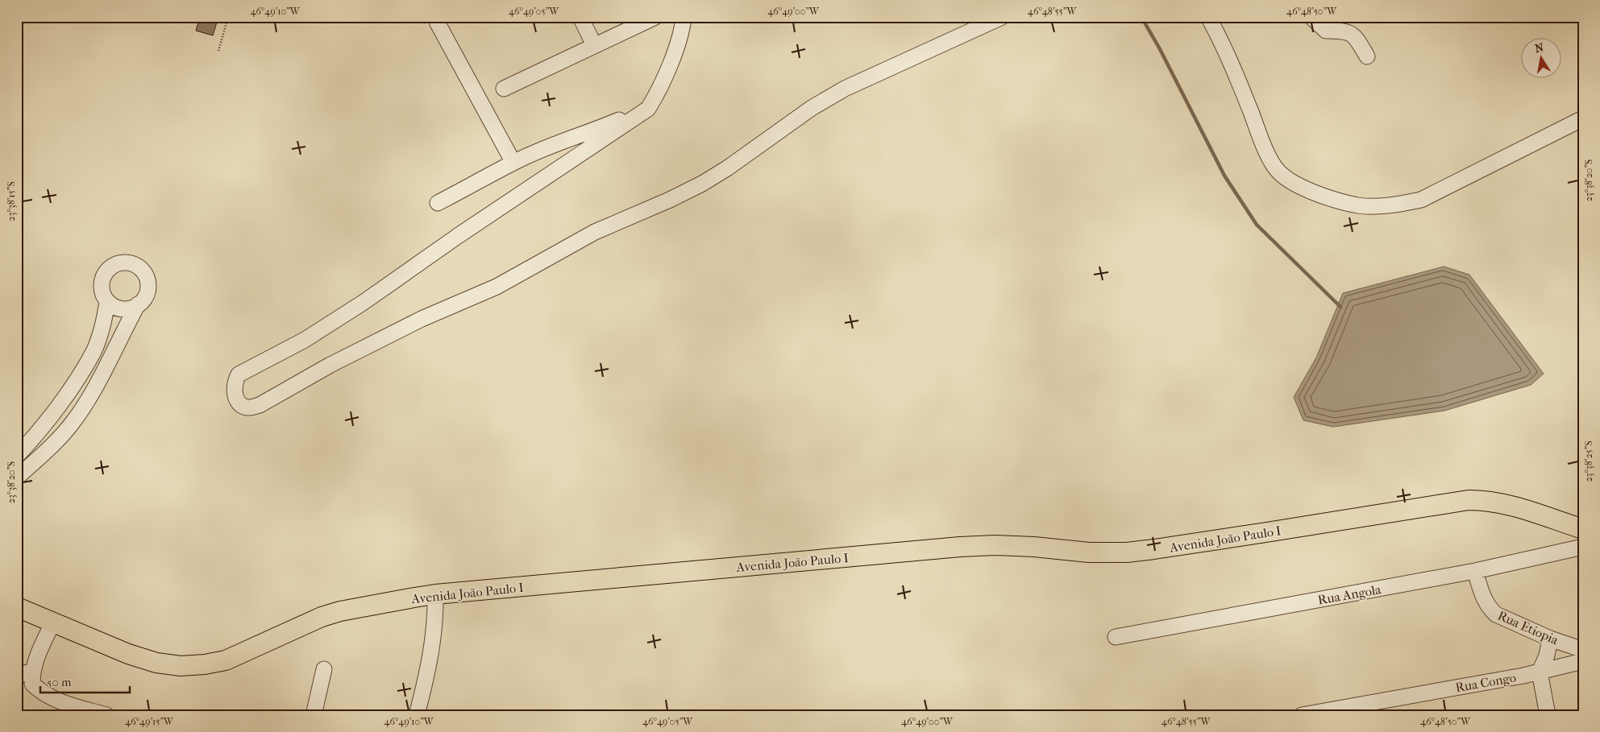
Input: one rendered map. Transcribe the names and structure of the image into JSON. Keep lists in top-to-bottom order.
{
  "streets": {
    "main road": ["Avenida João Paulo I"],
    "street": ["Rua Angola", "Rua Etiopia", "Rua Congo"]
  },
  "crossings": [
    ["Rua Angola", "Rua Etiopia"]
  ],
  "scale_bar": "50 m",
  "north": "top",
  "coordinates": [
    "46°49'10\"W",
    "46°49'05\"W",
    "46°49'00\"W",
    "46°48'55\"W",
    "46°48'50\"W",
    "23°38'20\"S",
    "23°38'15\"S",
    "23°38'25\"S",
    "46°49'15\"W"
  ]
}
